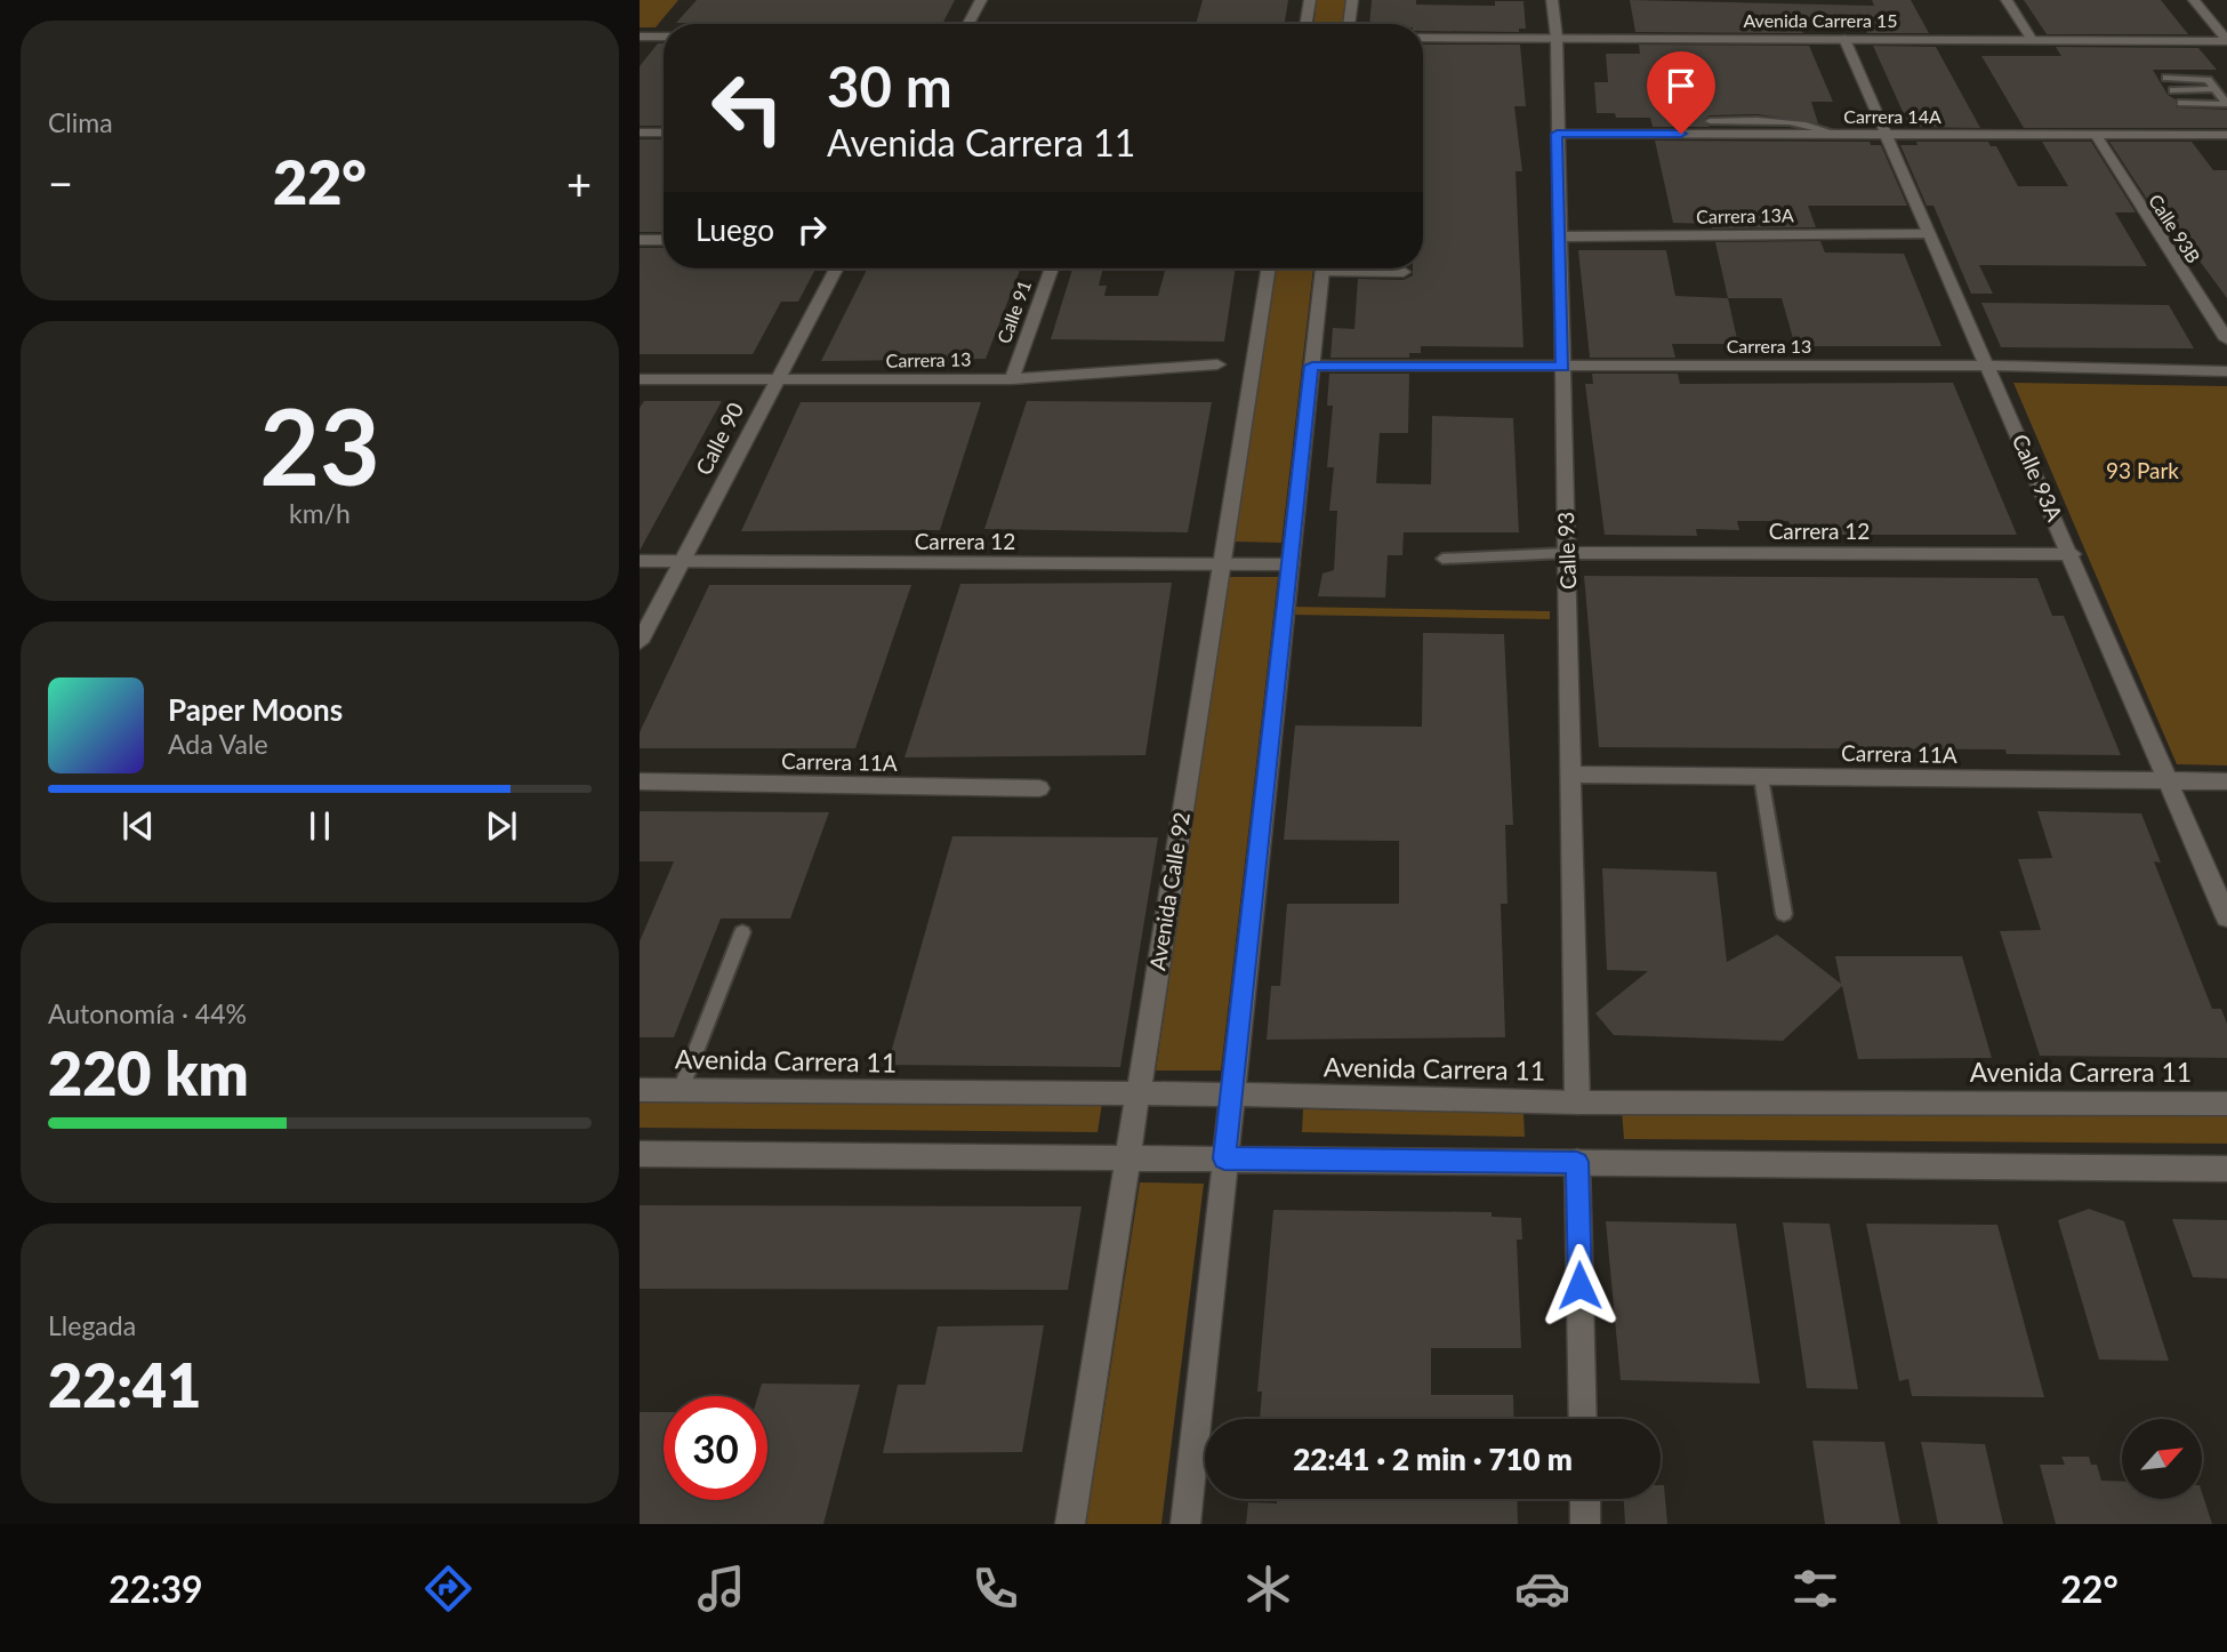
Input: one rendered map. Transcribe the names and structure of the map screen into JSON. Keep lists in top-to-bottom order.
{
  "streets": {
    "street": [
      "Avenida Carrera 15",
      "Carrera 14A",
      "Carrera 13A",
      "Calle 93B",
      "Calle 91",
      "Carrera 13",
      "Calle 90",
      "Calle 93A",
      "Carrera 12",
      "Calle 93",
      "Carrera 11A",
      "Avenida Calle 92",
      "Avenida Carrera 11"
    ]
  },
  "crossings": [
    ["Avenida Carrera 15", "Calle 93A"],
    ["Avenida Carrera 15", "Calle 93"],
    ["Carrera 14A", "Calle 93B"],
    ["Carrera 14A", "Calle 93A"],
    ["Carrera 14A", "Calle 93"],
    ["Carrera 13A", "Calle 93A"],
    ["Carrera 13A", "Calle 93"],
    ["Calle 91", "Carrera 13"],
    ["Carrera 13", "Calle 90"],
    ["Carrera 13", "Calle 93A"],
    ["Carrera 13", "Calle 93"],
    ["Calle 90", "Carrera 12"],
    ["Calle 93A", "Carrera 12"],
    ["Calle 93A", "Carrera 11A"],
    ["Carrera 12", "Calle 93"],
    ["Carrera 12", "Avenida Calle 92"],
    ["Calle 93", "Carrera 11A"],
    ["Calle 93", "Avenida Carrera 11"],
    ["Avenida Calle 92", "Avenida Carrera 11"]
  ],
  "parks": ["93 Park"],
  "north": "top right",
  "page": {
    "tile": [
      "Clima",
      ["23", "km/h"],
      ["Autonomía · 44%", "220 km"],
      ["Llegada", "22:41"]
    ],
    "turn": ["30 m", "Avenida Carrera 11"],
    "heat": ["−", "22°", "+"],
    "then": "Luego",
    "song": ["Paper Moons", "Ada Vale"],
    "limit": "30",
    "trip": "22:41 · 2 min · 710 m",
    "tabs": ["22:39", "22°"]
  }
}
